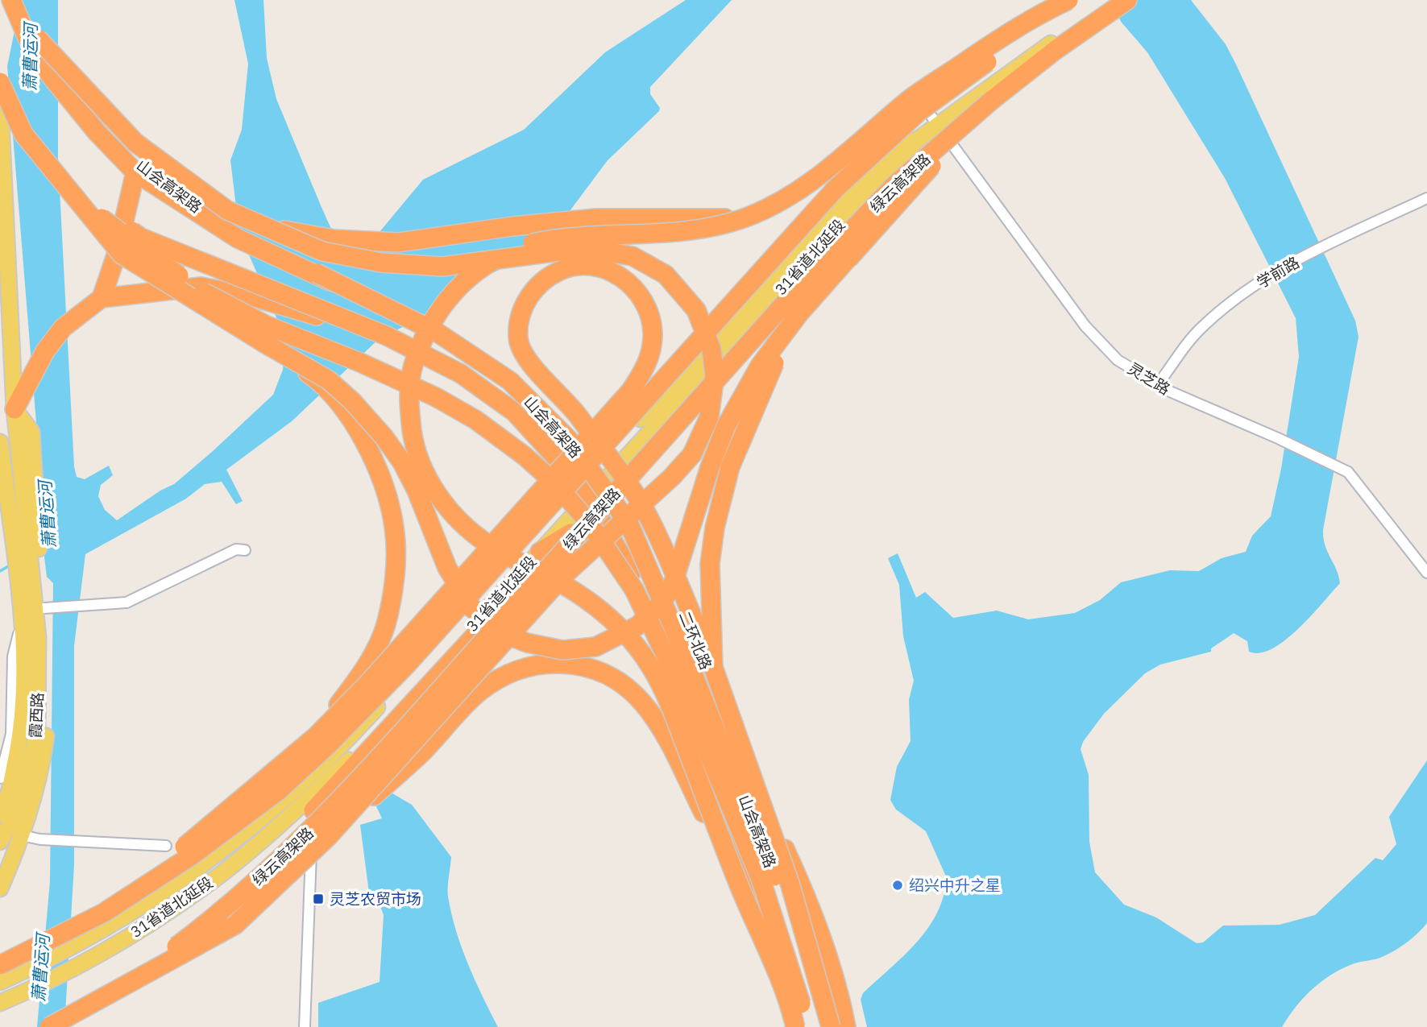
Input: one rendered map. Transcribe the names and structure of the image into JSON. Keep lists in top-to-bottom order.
{
  "streets": {
    "highway": ["绿云高架路", "山会高架路", "二环北路"],
    "main road": ["31省道北延段", "霞西路"],
    "street": ["学前路", "灵芝路"]
  },
  "crossings": [
    ["山会高架路", "二环北路"],
    ["31省道北延段", "灵芝路"],
    ["31省道北延段", "二环北路"],
    ["学前路", "灵芝路"]
  ],
  "water": ["萧曹运河"],
  "places": {
    "other": ["绍兴中升之星"],
    "transit": ["灵芝农贸市场"]
  }
}
